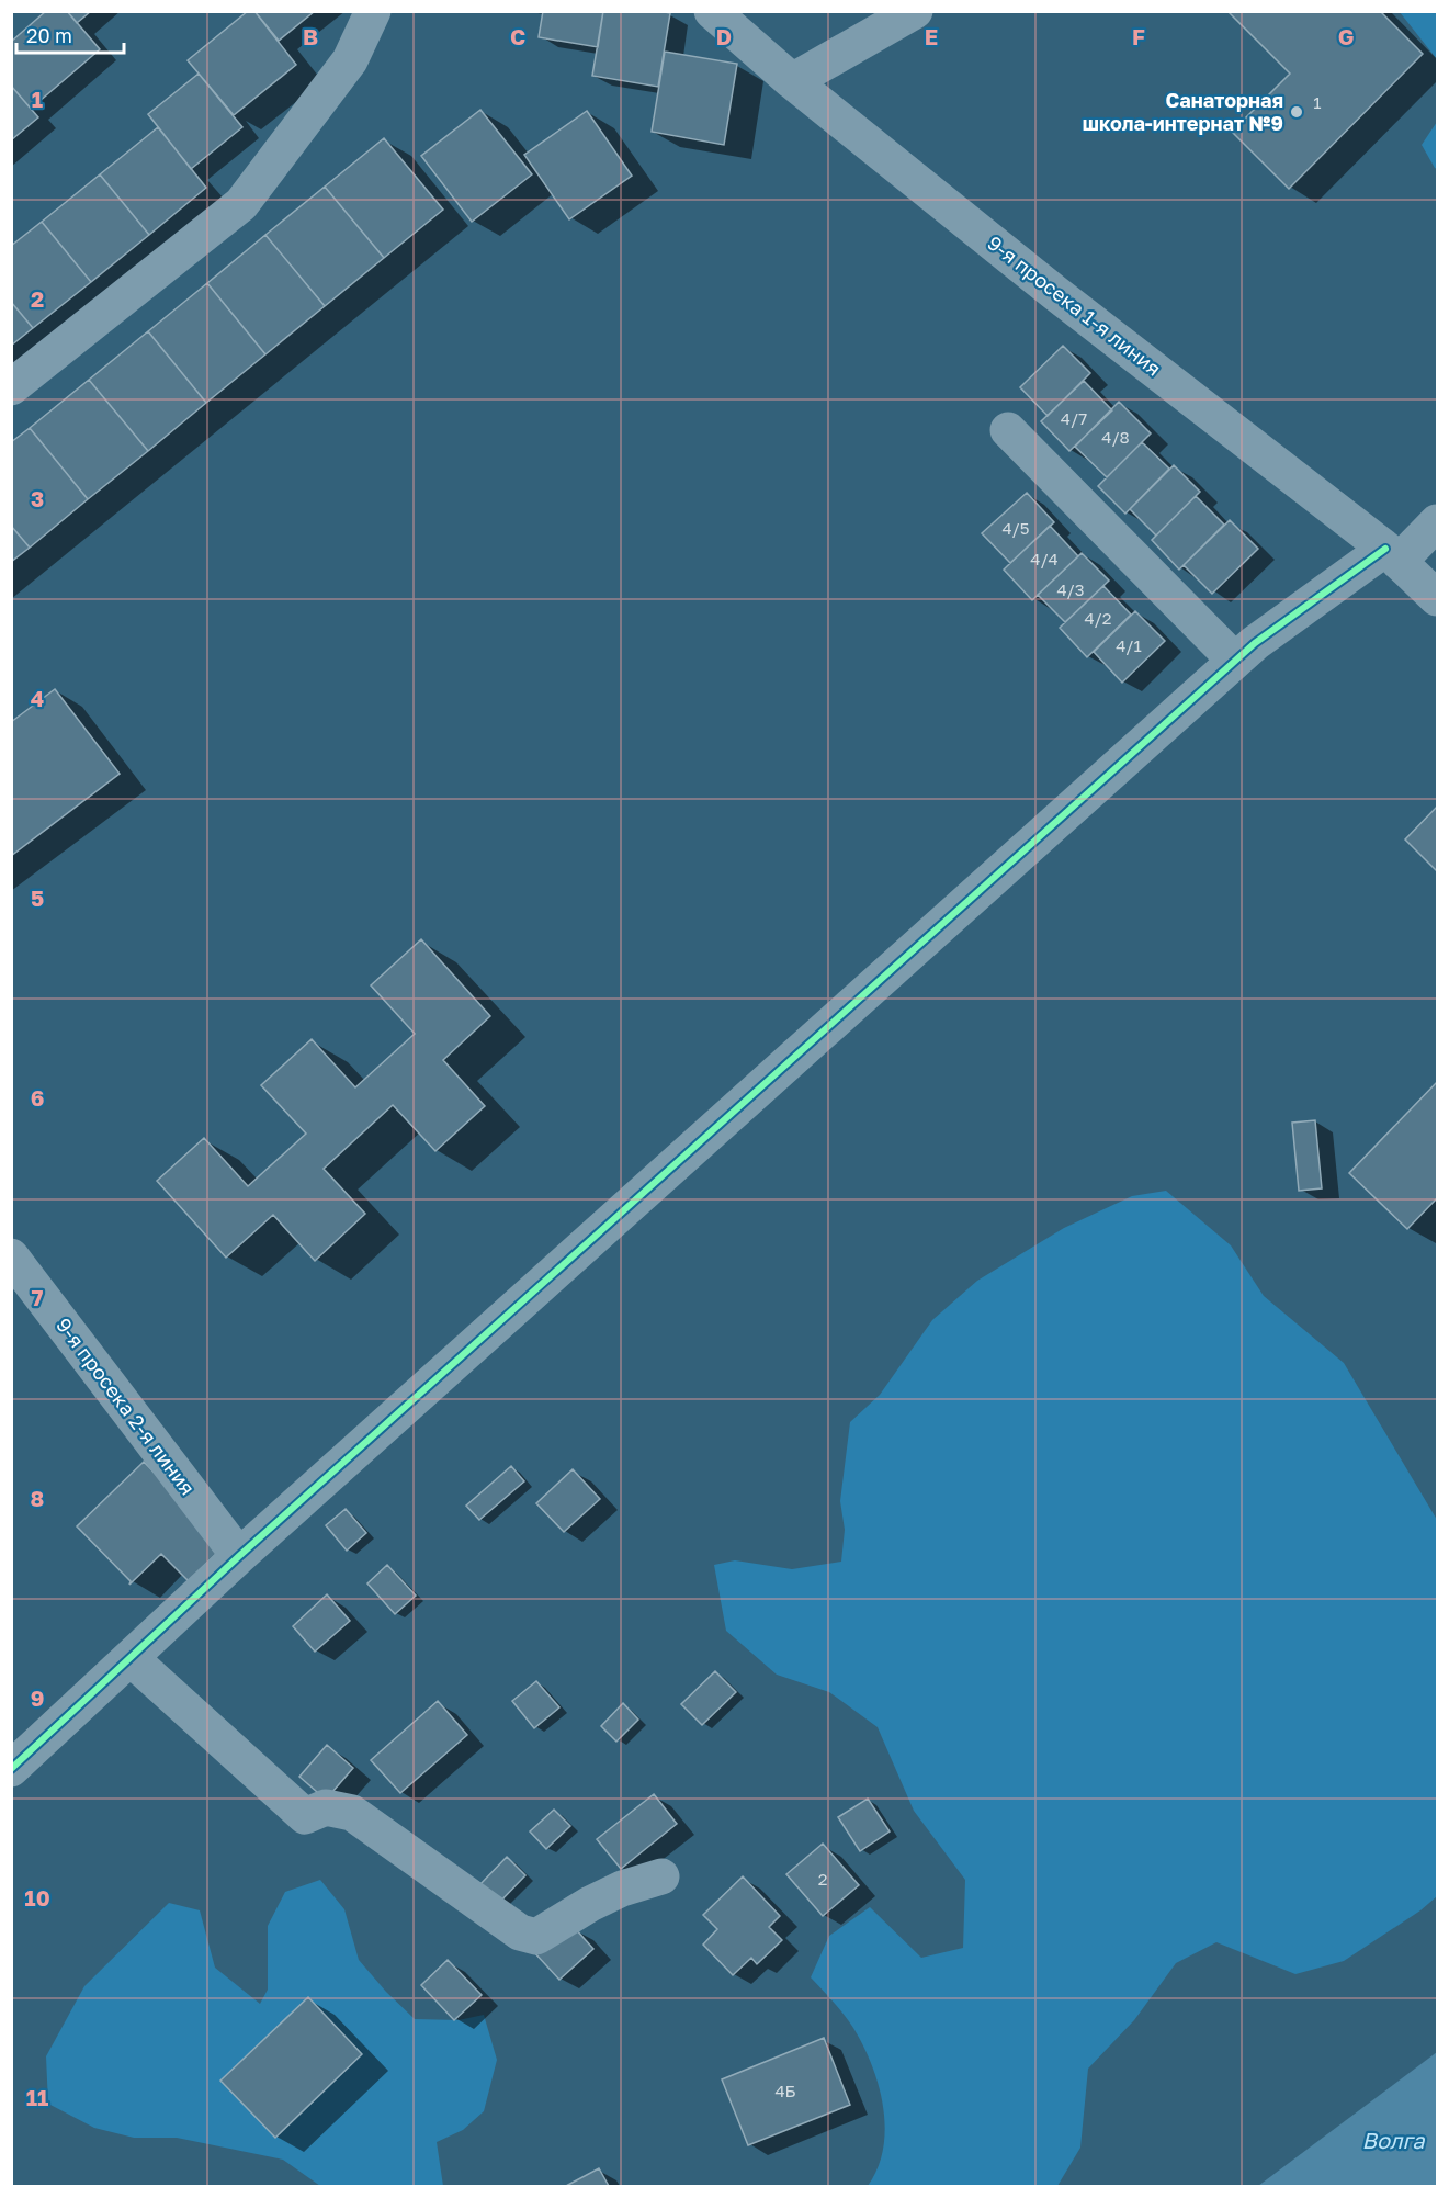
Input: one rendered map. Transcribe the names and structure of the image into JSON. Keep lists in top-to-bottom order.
{
  "streets": {
    "street": ["9-я просека 1-я линия", "9-я просека 2-я линия"]
  },
  "water": ["Волга"],
  "places": ["Санаторная школа-интернат №9"],
  "house_numbers": [
    "1",
    "4/7",
    "4/8",
    "4/5",
    "4/4",
    "4/3",
    "4/2",
    "4/1",
    "2",
    "4Б"
  ],
  "scale_bar": "20 m",
  "grid": {
    "columns": [
      "B",
      "C",
      "D",
      "E",
      "F",
      "G"
    ],
    "rows": [
      "1",
      "2",
      "3",
      "4",
      "5",
      "6",
      "7",
      "8",
      "9",
      "10",
      "11"
    ]
  }
}
